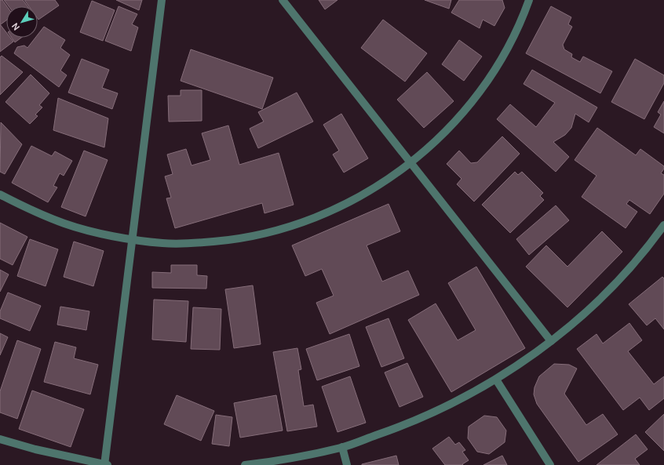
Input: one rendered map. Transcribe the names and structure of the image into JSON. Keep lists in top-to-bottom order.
{
  "north": "bottom left"
}
